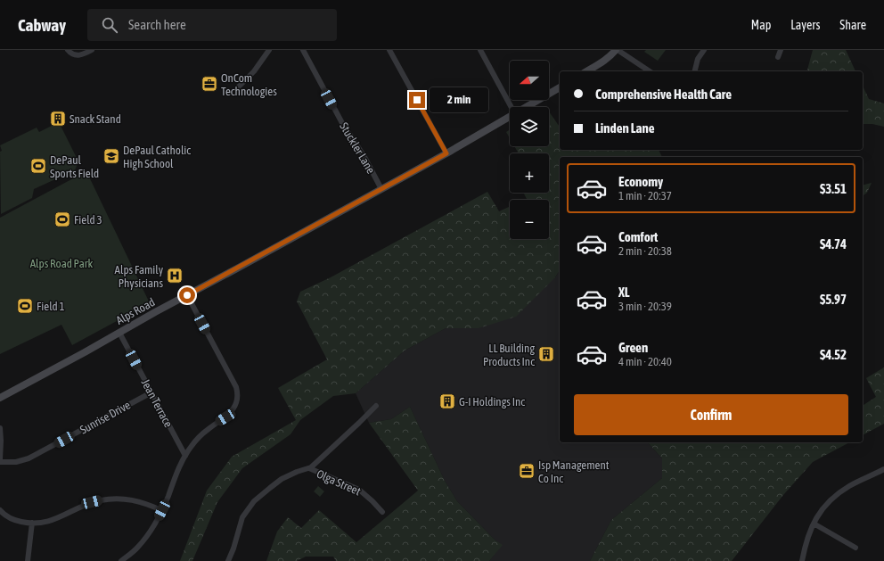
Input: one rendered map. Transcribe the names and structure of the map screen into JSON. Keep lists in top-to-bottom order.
{
  "streets": {
    "main road": ["Alps Road"],
    "street": [
      "Stuckler Lane",
      "Jean Terrace",
      "Sunrise Drive",
      "Olga Street"
    ]
  },
  "crossings": [
    ["Stuckler Lane", "Alps Road"],
    ["Alps Road", "Jean Terrace"],
    ["Jean Terrace", "Sunrise Drive"]
  ],
  "parks": ["Alps Road Park"],
  "places": {
    "office": ["OnCom Technologies", "Isp Management Co Inc"],
    "building": ["Snack Stand", "LL Building Products Inc", "G-I Holdings Inc"],
    "school or university": ["DePaul Catholic High School"],
    "sports": ["DePaul Sports Field", "Field 3", "Field 1"],
    "hospital": ["Alps Family Physicians"]
  },
  "north": "left",
  "page": {
    "header": "Cabway",
    "search": "Search here",
    "nav": ["Map", "Layers", "Share"],
    "map_buttons": ["+", "−"],
    "banner": ["Comprehensive Health Care", "Linden Lane"],
    "bubble": "2 min",
    "list": [
      {
        "name": "Economy",
        "note": "1 min · 20:37",
        "value": "$3.51"
      },
      {
        "name": "Comfort",
        "note": "2 min · 20:38",
        "value": "$4.74"
      },
      {
        "name": "XL",
        "note": "3 min · 20:39",
        "value": "$5.97"
      },
      {
        "name": "Green",
        "note": "4 min · 20:40",
        "value": "$4.52"
      }
    ],
    "buttons": "Confirm"
  }
}
